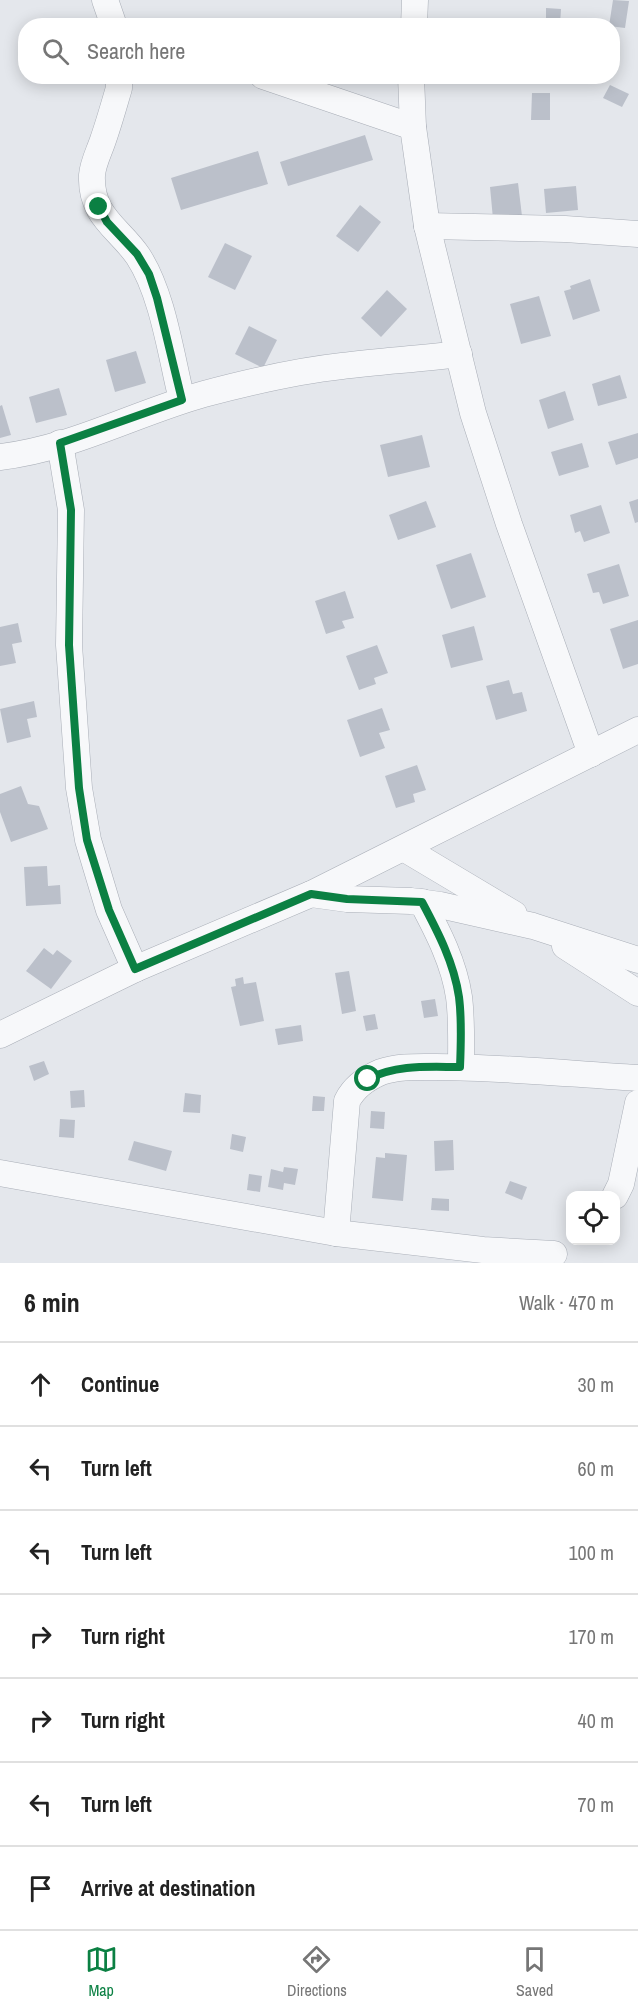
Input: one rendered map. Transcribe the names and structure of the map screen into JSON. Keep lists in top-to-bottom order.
{
  "page": {
    "search": "Search here",
    "heading": ["6 min", "Walk · 470 m"],
    "list": [
      ["Continue", "30 m"],
      ["Turn left", "60 m"],
      ["Turn left", "100 m"],
      ["Turn right", "170 m"],
      ["Turn right", "40 m"],
      ["Turn left", "70 m"],
      "Arrive at destination"
    ],
    "nav": ["Map", "Directions", "Saved"]
  }
}
